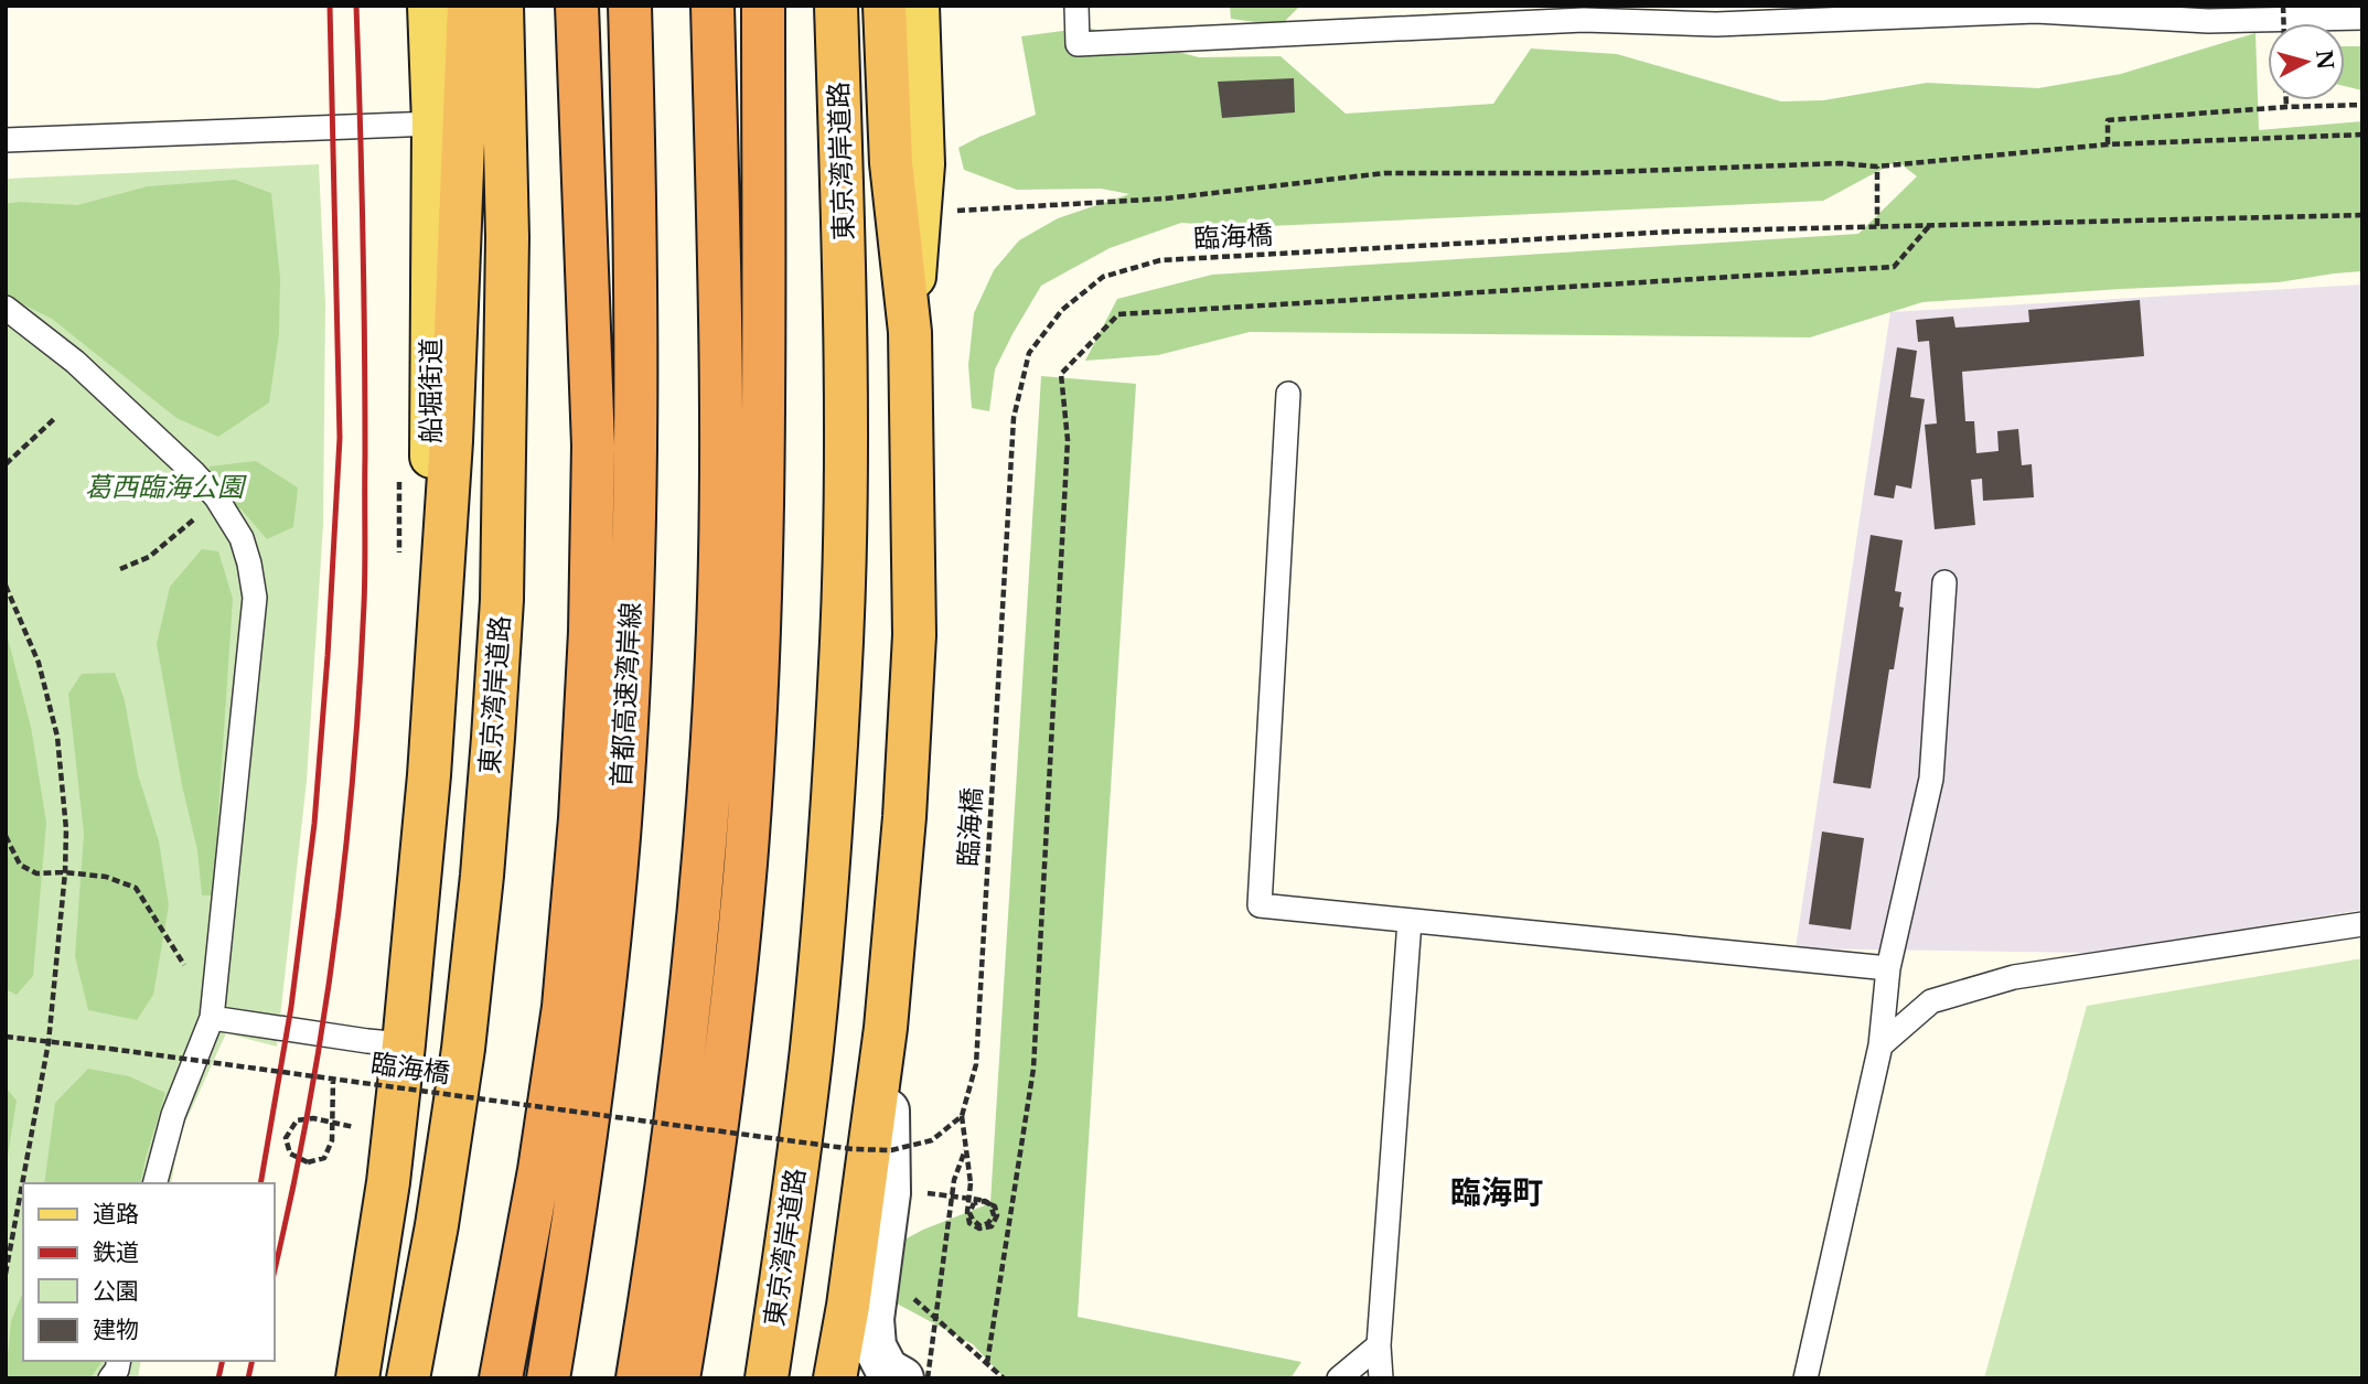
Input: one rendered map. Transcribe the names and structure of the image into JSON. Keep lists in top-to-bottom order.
{
  "streets": {
    "highway": ["東京湾岸道路", "首都高速湾岸線"],
    "main road": ["船堀街道"],
    "path": ["臨海橋"]
  },
  "districts": ["臨海町"],
  "parks": ["葛西臨海公園"],
  "legend": [
    "道路",
    "鉄道",
    "公園",
    "建物"
  ],
  "north": "right"
}
